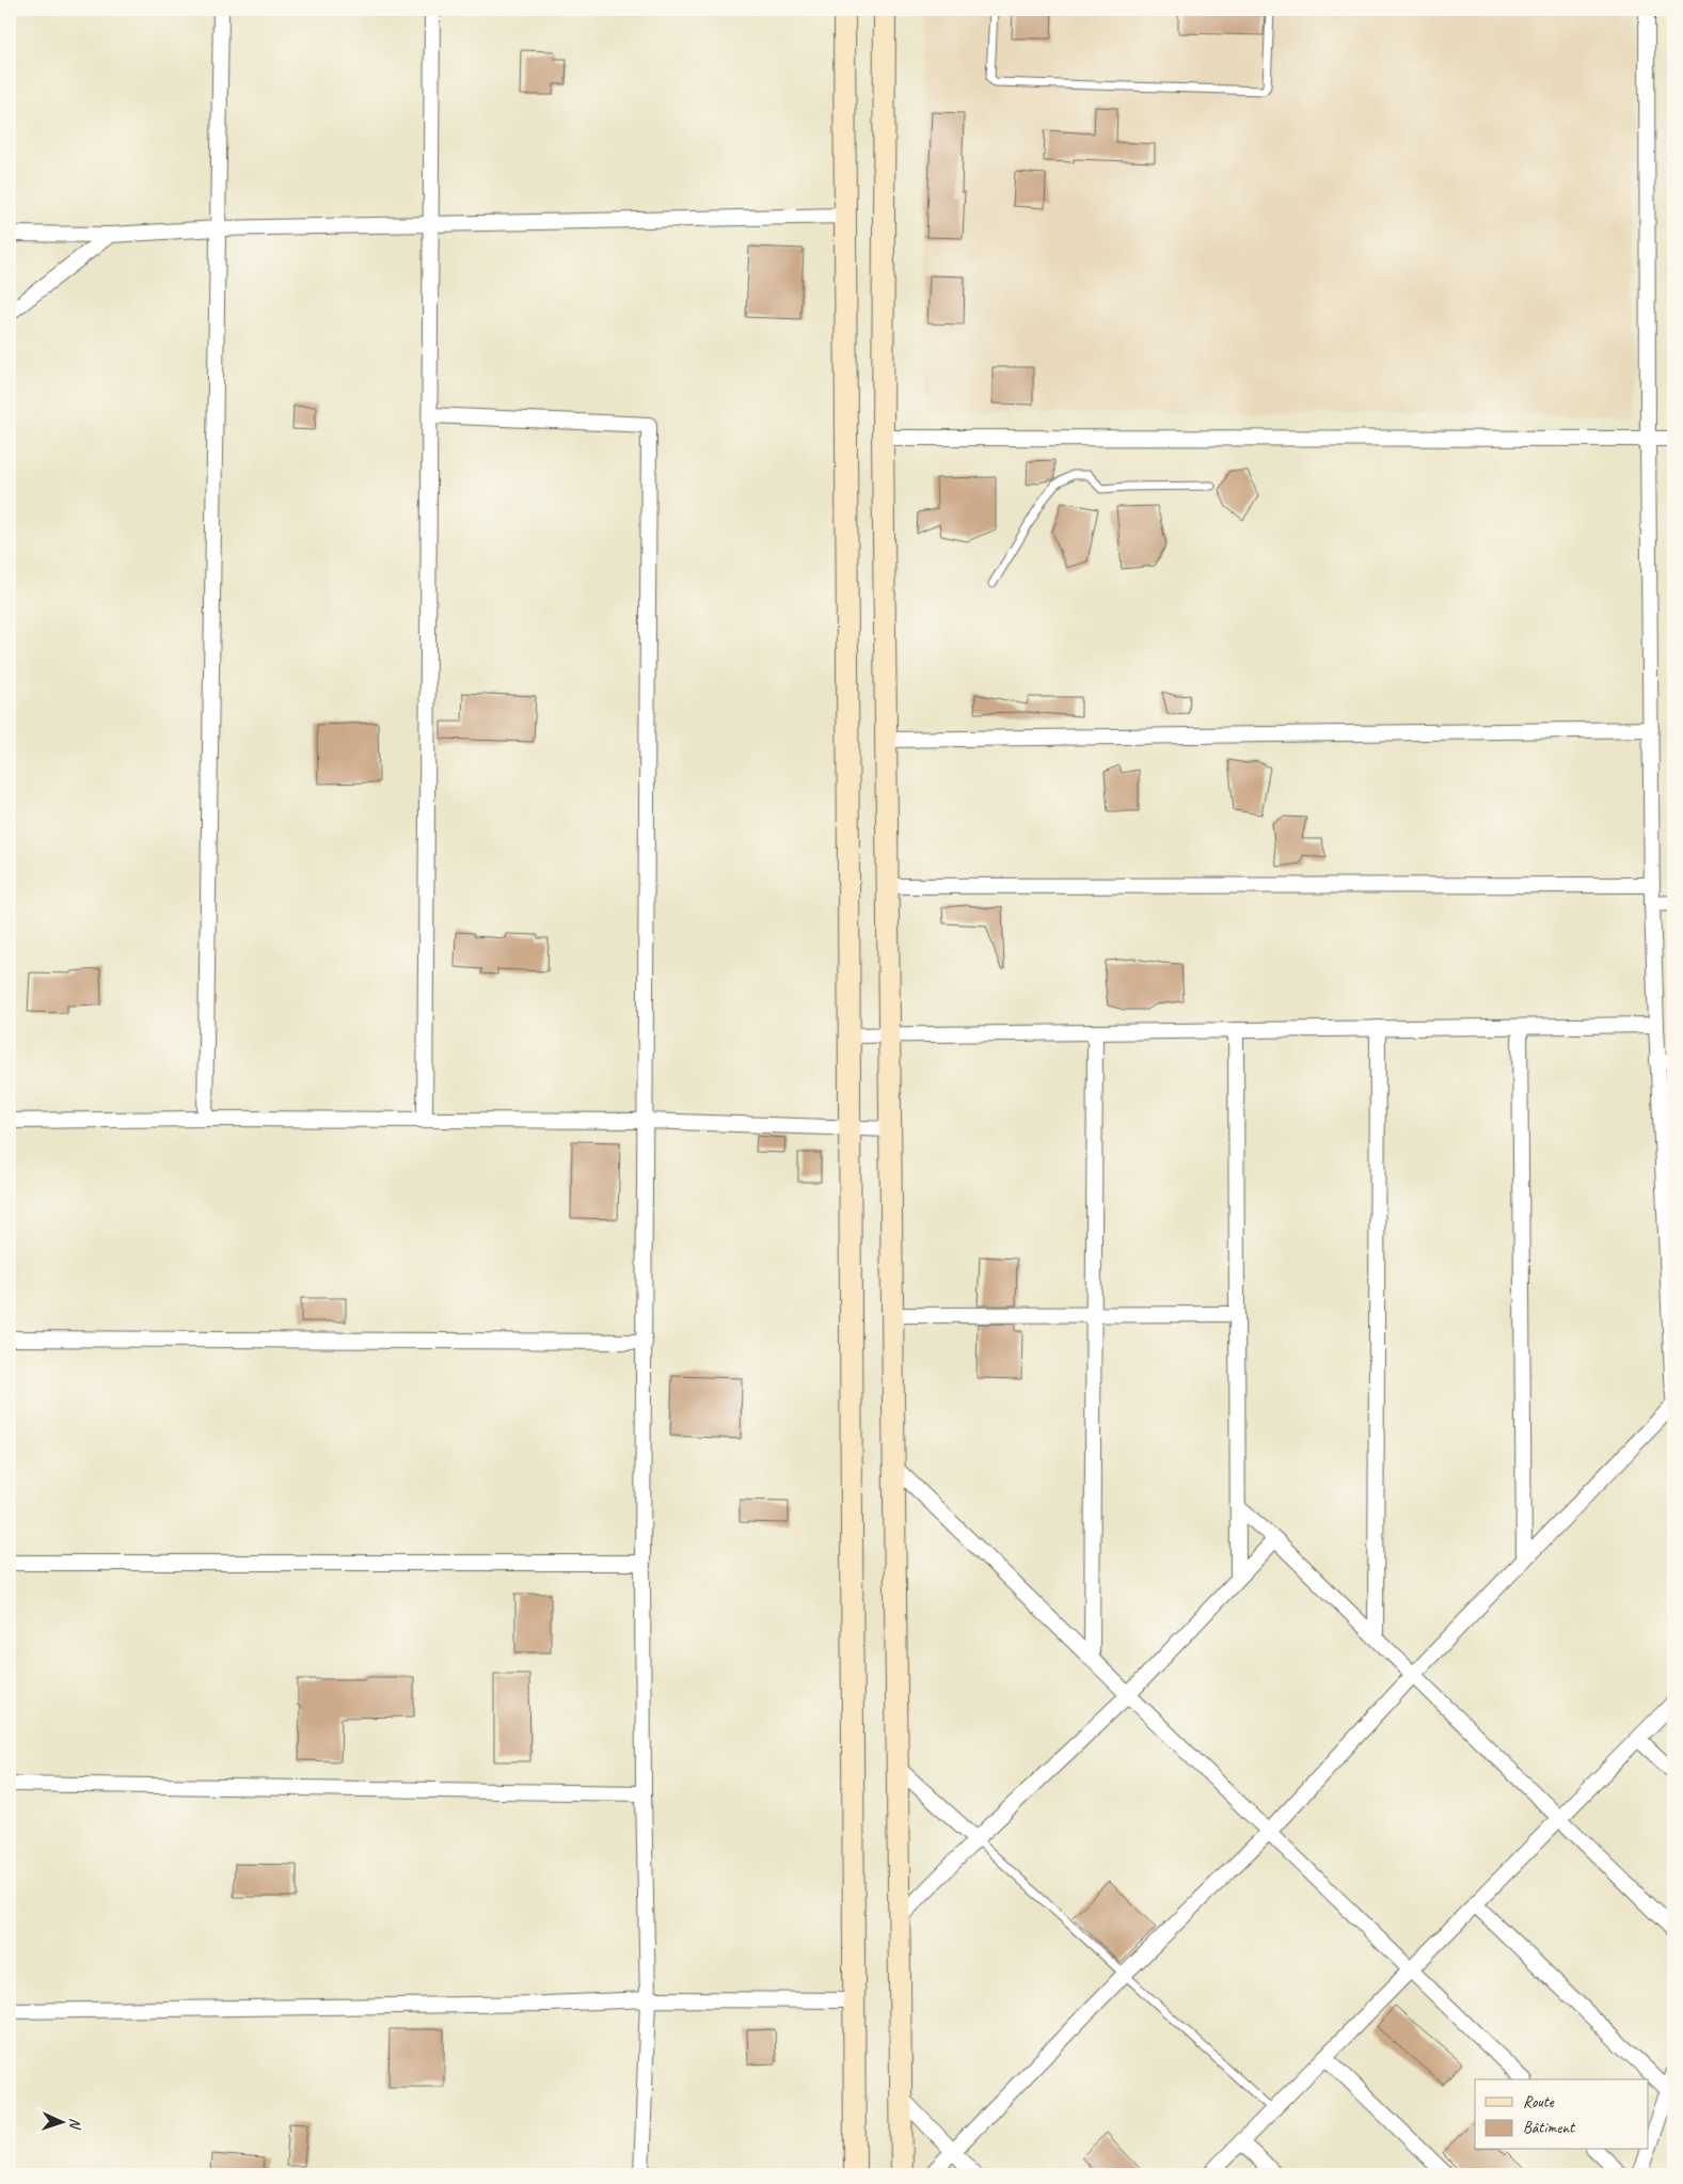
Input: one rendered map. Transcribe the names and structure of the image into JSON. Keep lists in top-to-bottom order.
{
  "legend": ["Route", "Bâtiment"],
  "north": "right"
}
